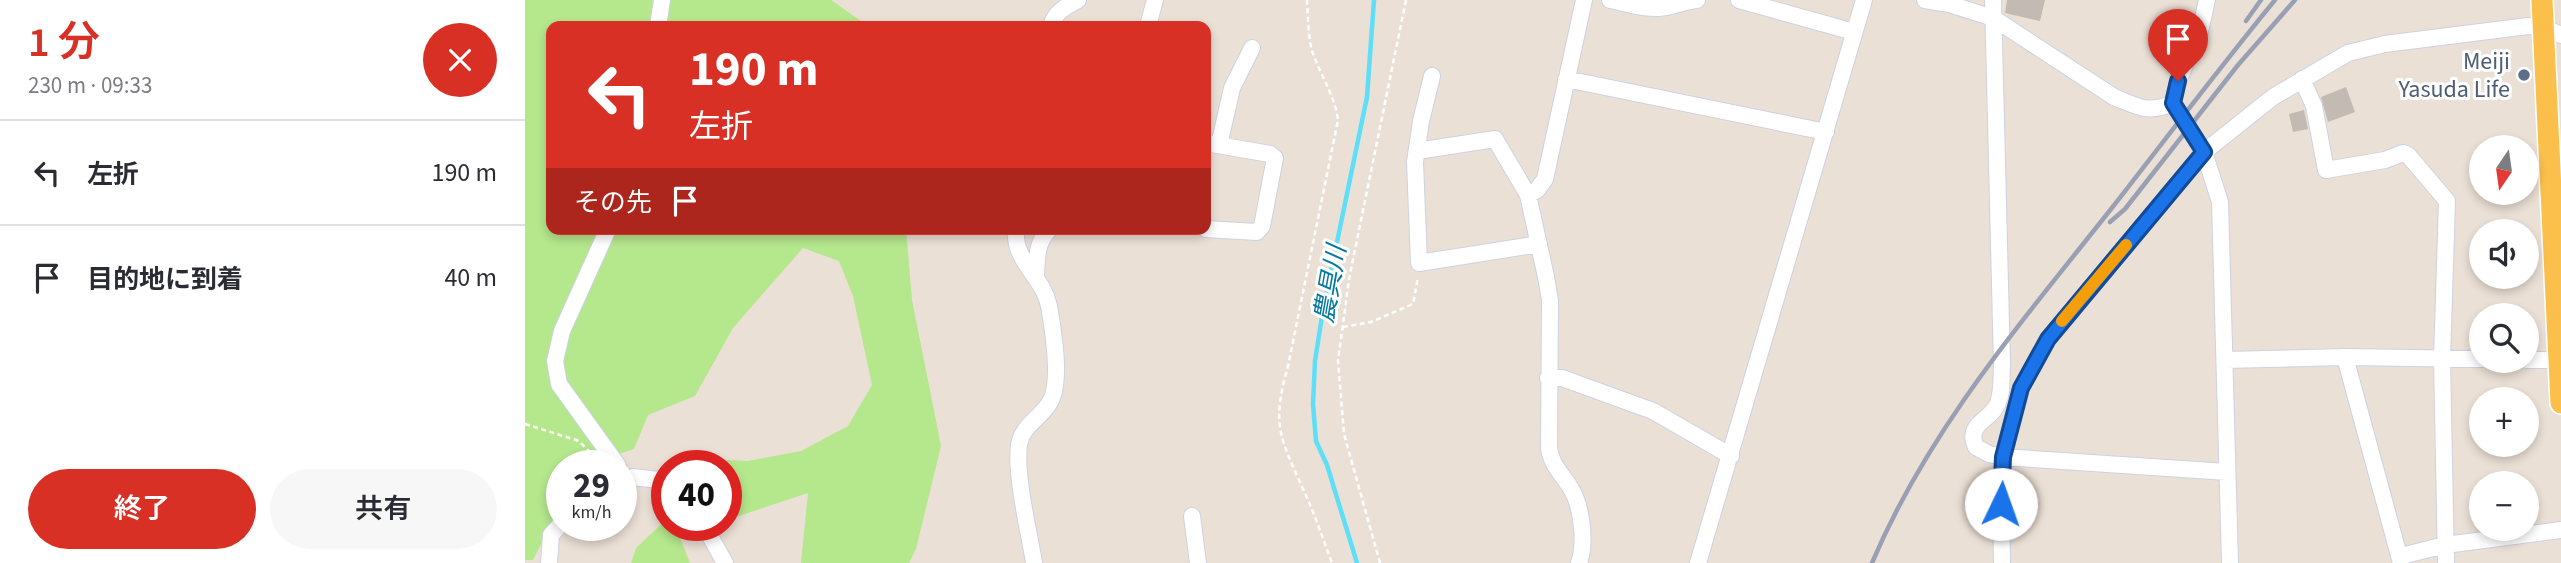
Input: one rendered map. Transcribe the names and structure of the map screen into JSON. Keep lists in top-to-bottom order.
{
  "water": ["農具川"],
  "places": ["Meiji Yasuda Life"],
  "north": "bottom",
  "page": {
    "heading": ["1 分", "230 m · 09:33"],
    "turn": ["190 m", "左折"],
    "list": [
      {
        "name": "左折",
        "value": "190 m"
      },
      {
        "name": "目的地に到着",
        "value": "40 m"
      }
    ],
    "map_buttons": ["+", "−"],
    "then": "その先",
    "speed": "29 km/h",
    "limit": "40",
    "buttons": ["終了", "共有"]
  }
}
